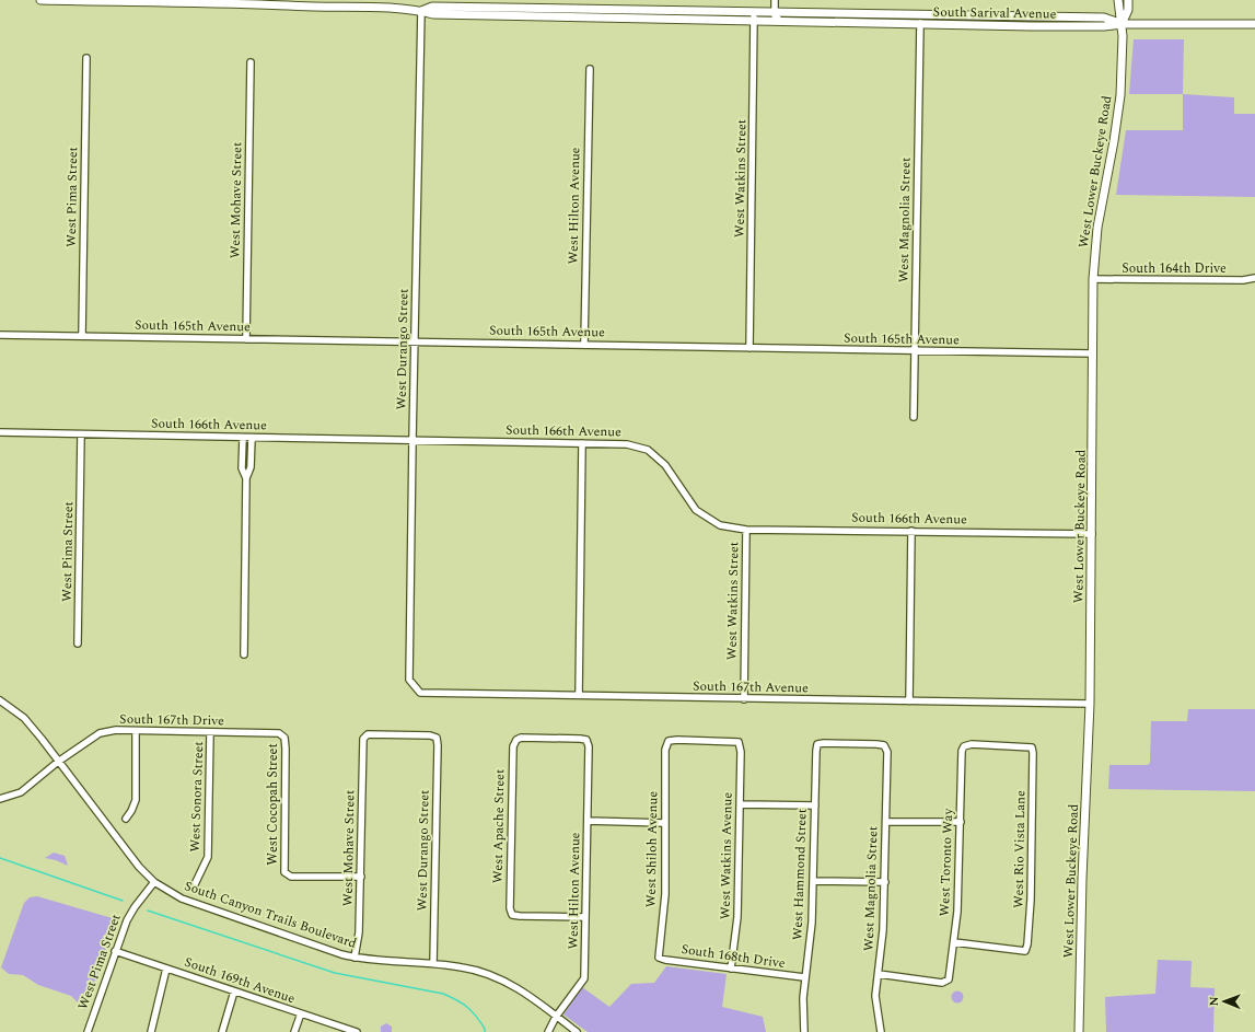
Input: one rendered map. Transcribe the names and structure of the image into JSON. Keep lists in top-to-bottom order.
{
  "streets": {
    "main road": ["South Sarival Avenue", "West Lower Buckeye Road"],
    "street": [
      "West Watkins Street",
      "West Pima Street",
      "West Mohave Street",
      "West Hilton Avenue",
      "West Magnolia Street",
      "South 164th Drive",
      "South 165th Avenue",
      "West Durango Street",
      "South 166th Avenue",
      "South 167th Avenue",
      "South 167th Drive",
      "West Sonora Street",
      "West Cocopah Street",
      "West Apache Street",
      "West Shiloh Avenue",
      "West Rio Vista Lane",
      "West Watkins Avenue",
      "West Toronto Way",
      "West Hammond Street",
      "South Canyon Trails Boulevard",
      "South 168th Drive",
      "South 169th Avenue"
    ]
  },
  "crossings": [
    ["South Sarival Avenue", "West Lower Buckeye Road"],
    ["South Sarival Avenue", "West Watkins Street"],
    ["South Sarival Avenue", "West Magnolia Street"],
    ["South Sarival Avenue", "West Durango Street"],
    ["West Lower Buckeye Road", "South 164th Drive"],
    ["West Lower Buckeye Road", "South 165th Avenue"],
    ["West Lower Buckeye Road", "South 166th Avenue"],
    ["West Lower Buckeye Road", "South 167th Avenue"],
    ["West Watkins Street", "South 165th Avenue"],
    ["West Watkins Street", "South 166th Avenue"],
    ["West Watkins Street", "South 167th Avenue"],
    ["West Pima Street", "South 165th Avenue"],
    ["West Pima Street", "South 166th Avenue"],
    ["West Pima Street", "South Canyon Trails Boulevard"],
    ["West Pima Street", "South 169th Avenue"],
    ["West Mohave Street", "South 165th Avenue"],
    ["West Mohave Street", "West Durango Street"],
    ["West Mohave Street", "West Cocopah Street"],
    ["West Mohave Street", "South Canyon Trails Boulevard"],
    ["West Hilton Avenue", "South 165th Avenue"],
    ["West Hilton Avenue", "West Apache Street"],
    ["West Hilton Avenue", "South Canyon Trails Boulevard"],
    ["West Magnolia Street", "South 165th Avenue"],
    ["West Magnolia Street", "West Toronto Way"],
    ["West Magnolia Street", "West Hammond Street"],
    ["South 165th Avenue", "West Durango Street"],
    ["West Durango Street", "South 166th Avenue"],
    ["West Durango Street", "South 167th Avenue"],
    ["West Durango Street", "South Canyon Trails Boulevard"],
    ["South 167th Drive", "West Sonora Street"],
    ["South 167th Drive", "West Cocopah Street"],
    ["South 167th Drive", "South Canyon Trails Boulevard"],
    ["West Shiloh Avenue", "West Watkins Avenue"],
    ["West Shiloh Avenue", "South 168th Drive"],
    ["West Rio Vista Lane", "West Toronto Way"],
    ["West Watkins Avenue", "South 168th Drive"],
    ["West Hammond Street", "South 168th Drive"]
  ],
  "north": "left"
}
